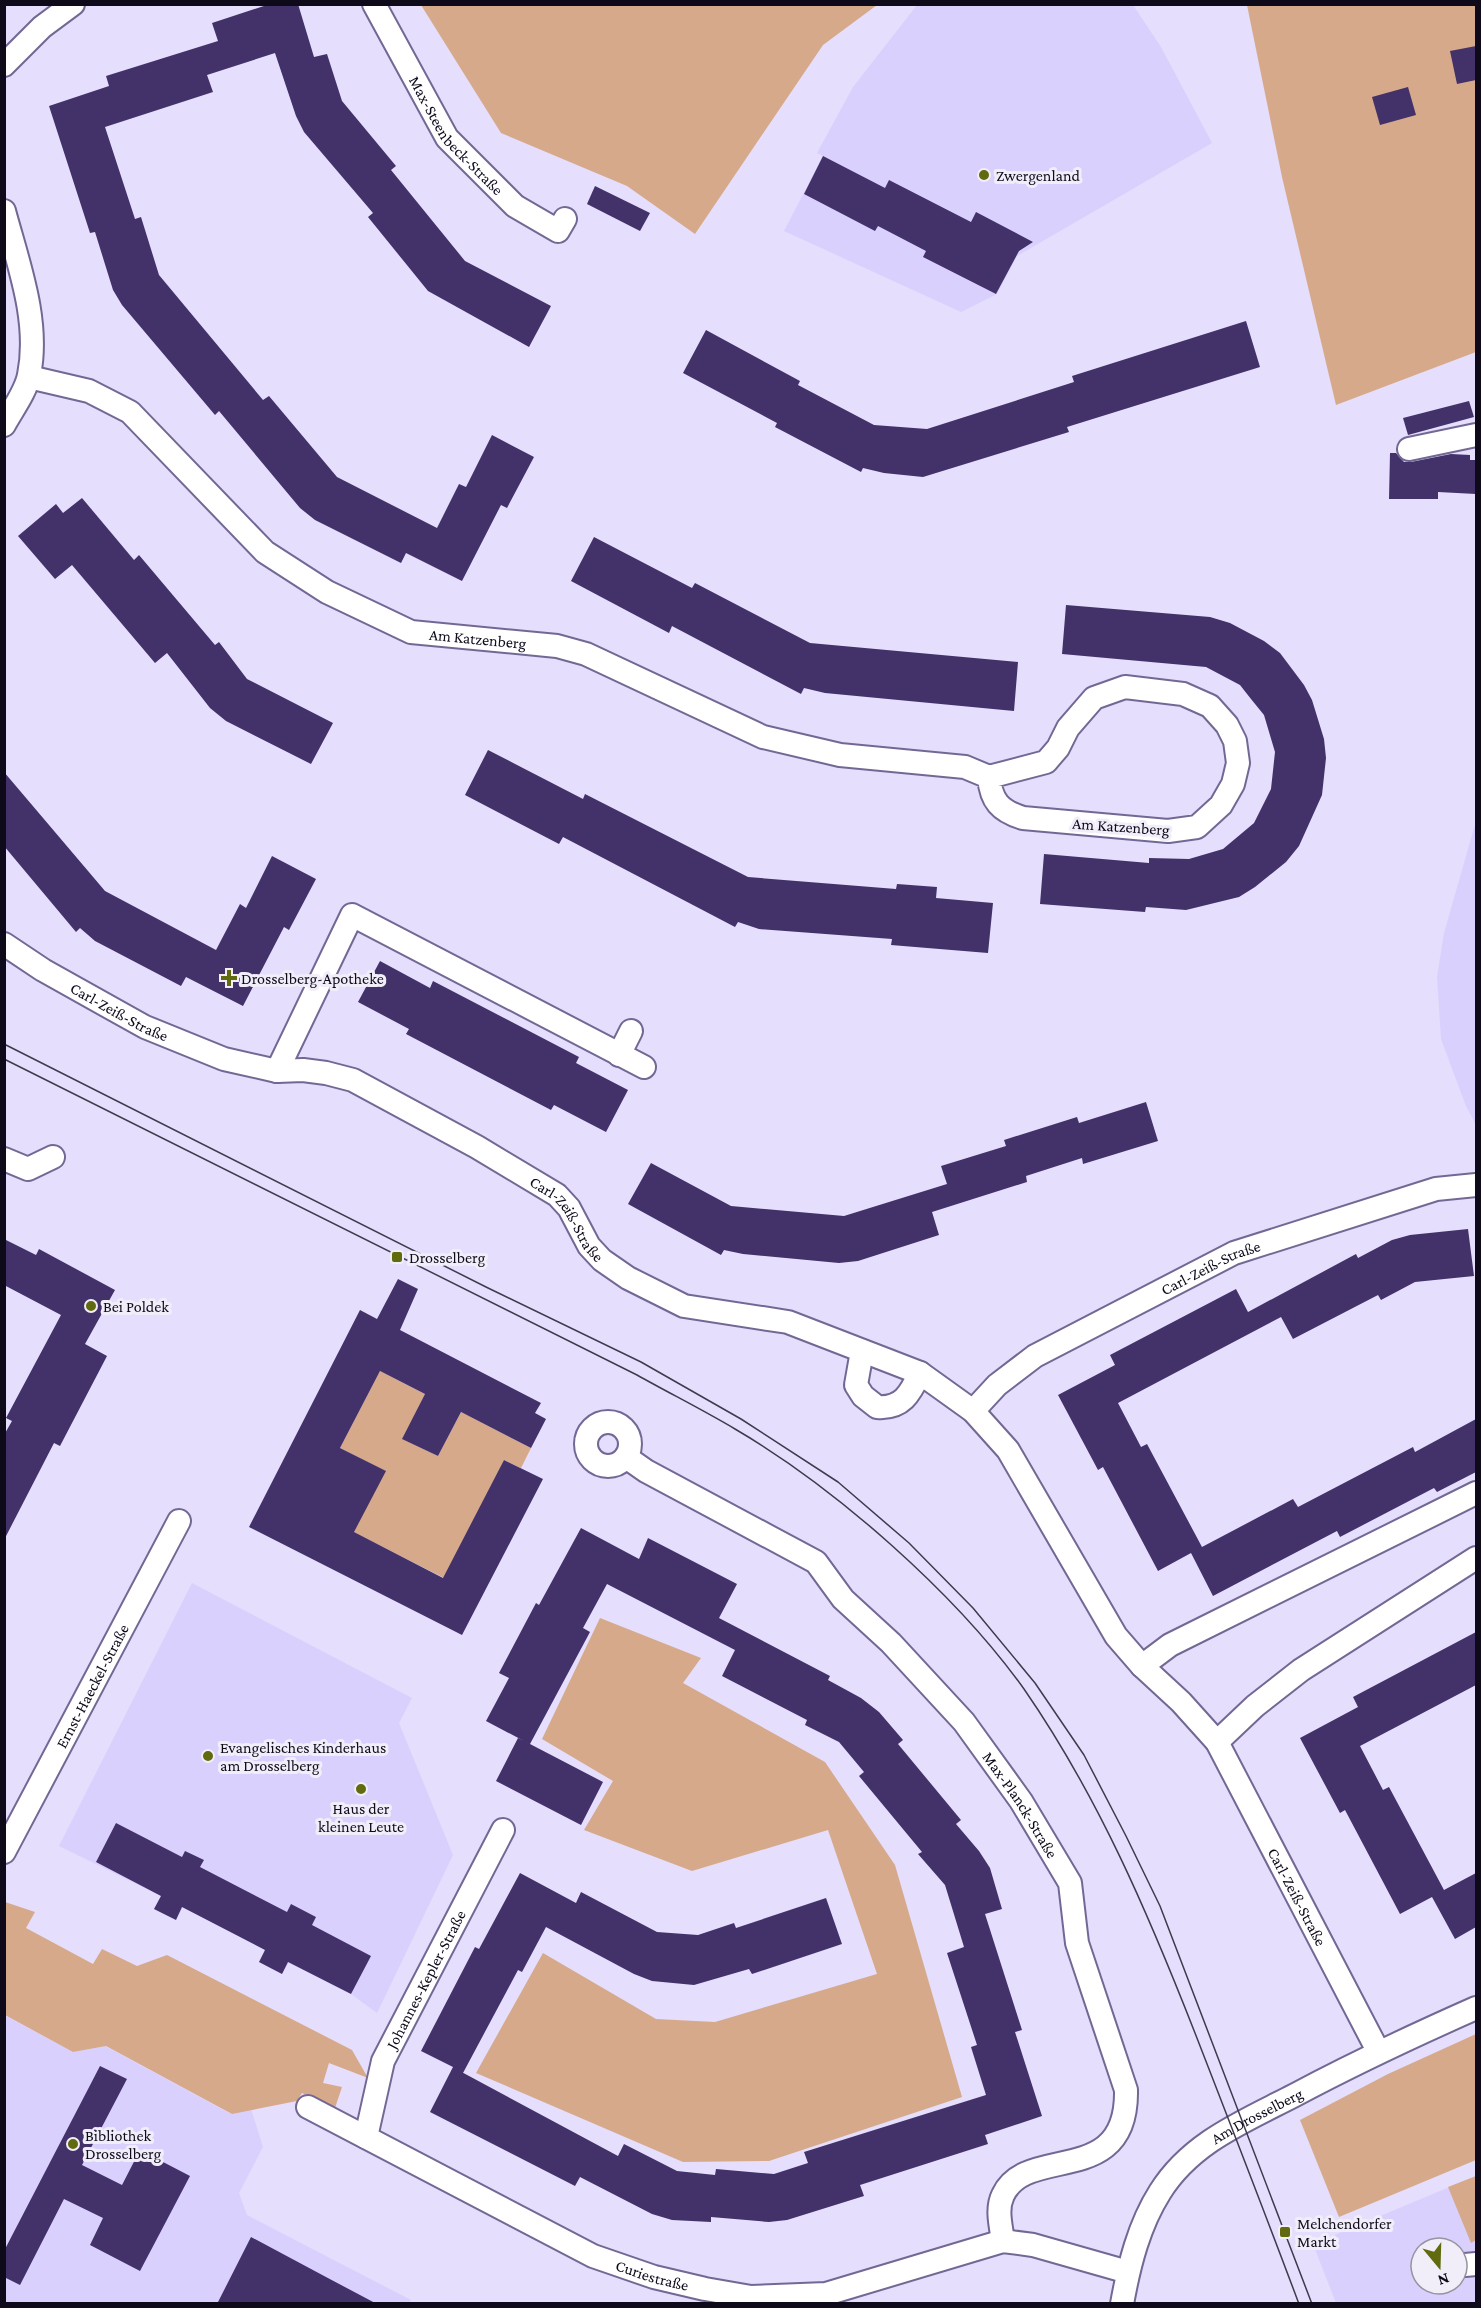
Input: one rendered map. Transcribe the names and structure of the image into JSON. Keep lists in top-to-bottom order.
{
  "streets": {
    "street": [
      "Max-Steenbeck-Straße",
      "Am Katzenberg",
      "Carl-Zeiß-Straße",
      "Ernst-Haeckel-Straße",
      "Max-Planck-Straße",
      "Johannes-Kepler-Straße",
      "Am Drosselberg",
      "Curiestraße"
    ]
  },
  "crossings": [
    ["Carl-Zeiß-Straße", "Am Drosselberg"],
    ["Max-Planck-Straße", "Curiestraße"],
    ["Johannes-Kepler-Straße", "Curiestraße"],
    ["Am Drosselberg", "Curiestraße"]
  ],
  "places": {
    "other": [
      "Zwergenland",
      "Bei Poldek",
      "Evangelisches Kinderhaus am Drosselberg",
      "Haus der kleinen Leute",
      "Bibliothek Drosselberg"
    ],
    "health": ["Drosselberg-Apotheke"],
    "transit": ["Drosselberg", "Melchendorfer Markt"]
  },
  "north": "bottom"
}
